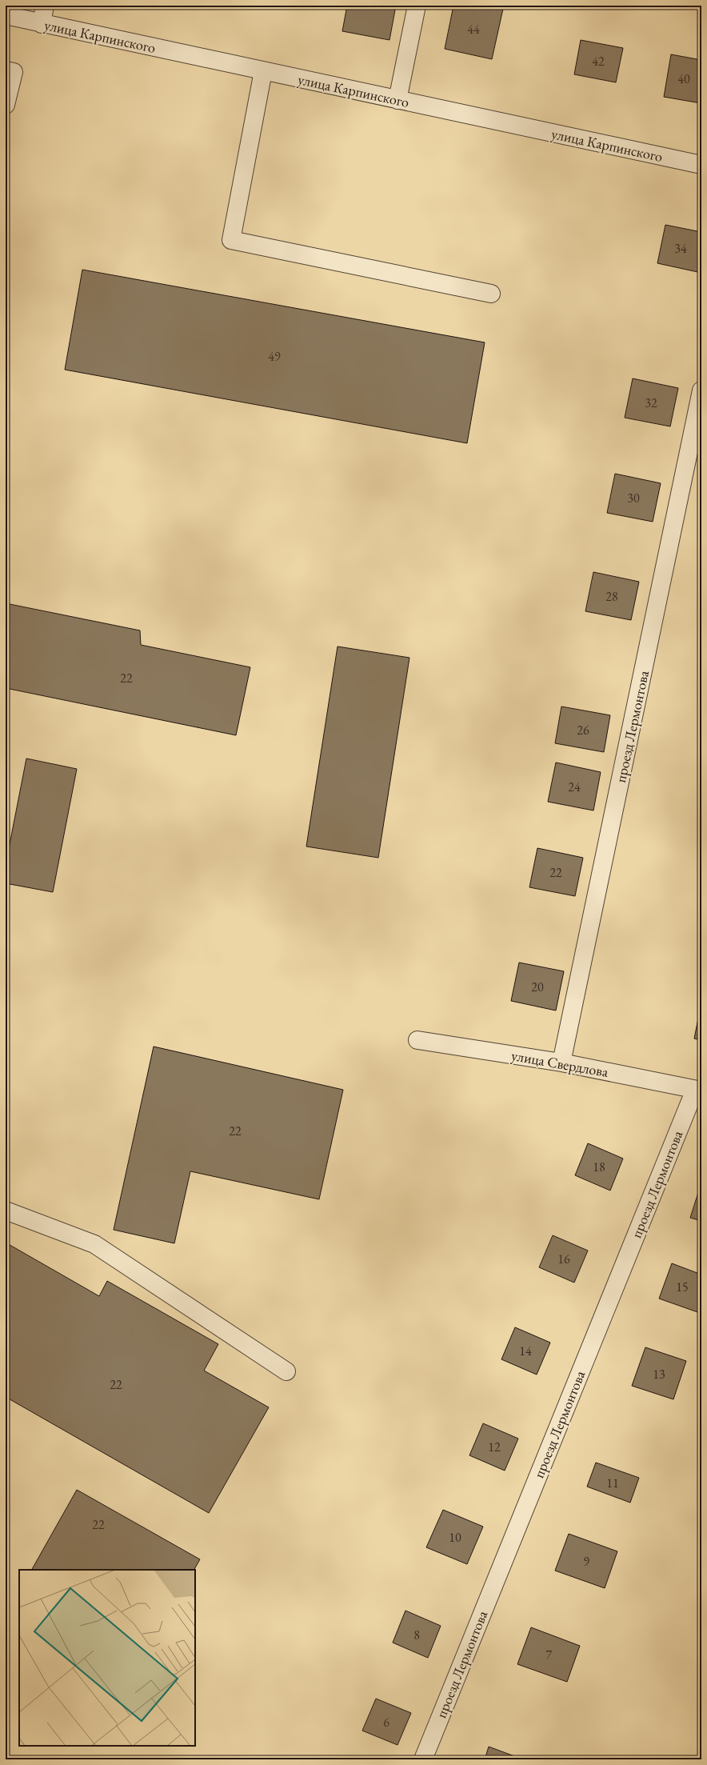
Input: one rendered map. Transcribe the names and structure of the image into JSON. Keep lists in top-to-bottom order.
{
  "streets": {
    "street": ["улица Карпинского", "проезд Лермонтова", "улица Свердлова"]
  },
  "crossings": [
    ["проезд Лермонтова", "улица Свердлова"]
  ],
  "house_numbers": [
    "44",
    "42",
    "40",
    "34",
    "49",
    "32",
    "30",
    "28",
    "22",
    "26",
    "24",
    "22",
    "20",
    "22",
    "18",
    "16",
    "15",
    "14",
    "13",
    "22",
    "12",
    "11",
    "22",
    "10",
    "9",
    "8",
    "7",
    "6"
  ]
}
